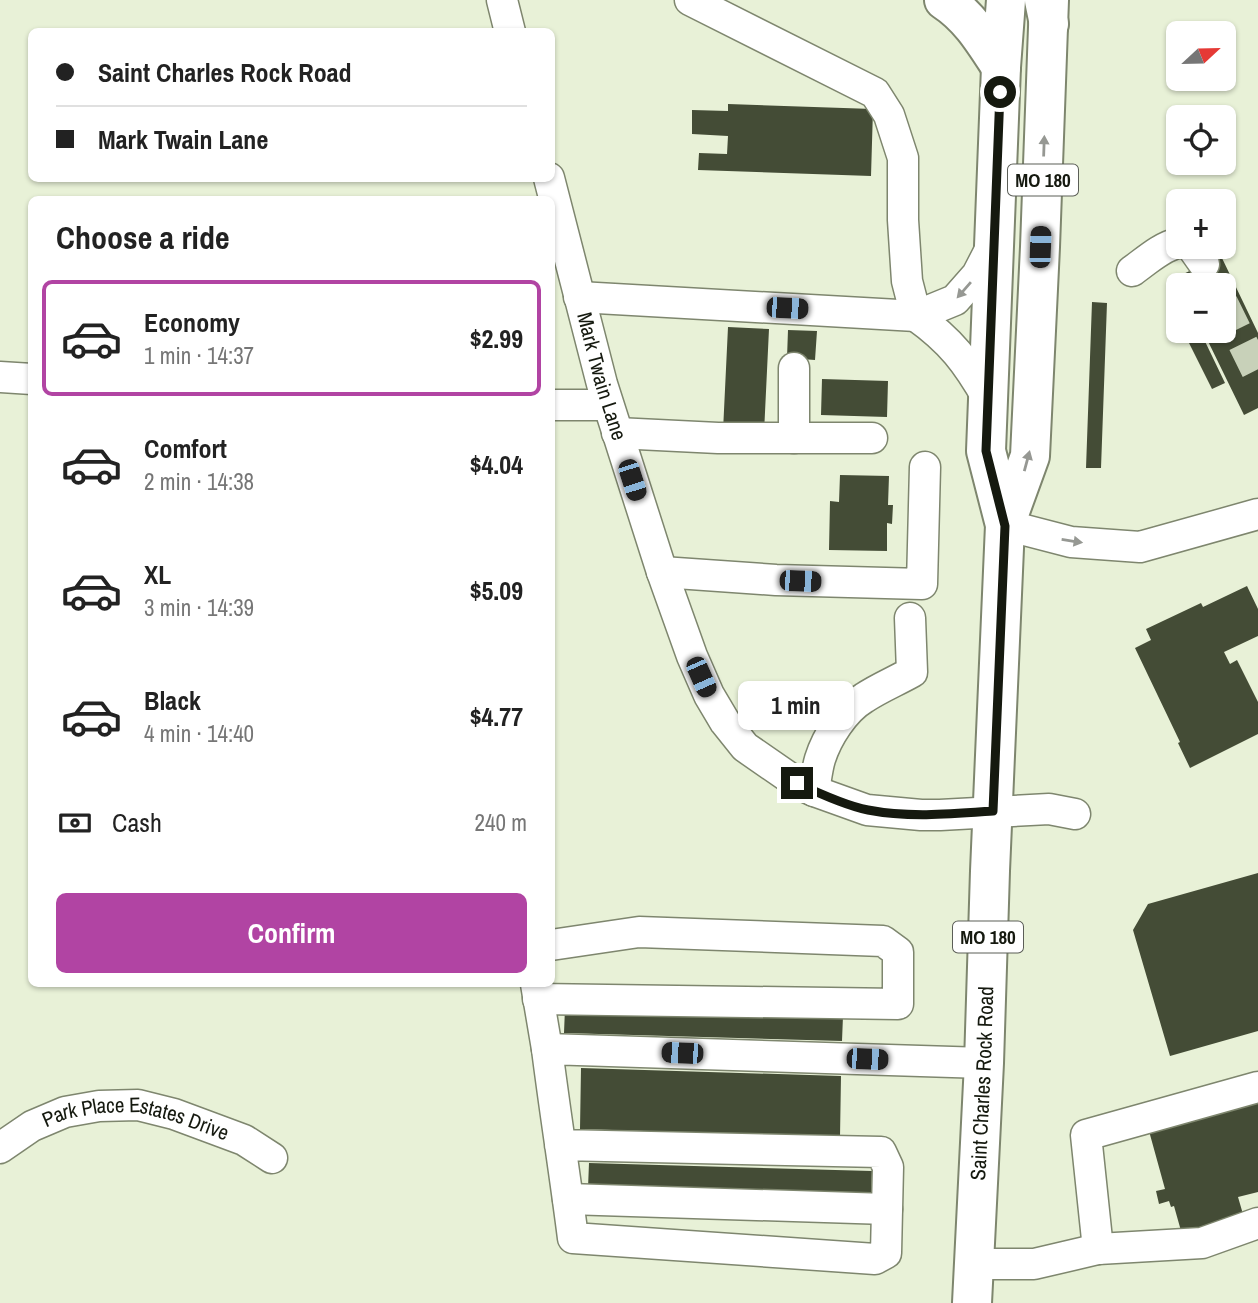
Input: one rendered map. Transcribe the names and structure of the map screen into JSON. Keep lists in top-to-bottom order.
{
  "streets": {
    "main road": ["MO 180", "Saint Charles Rock Road"],
    "street": ["Mark Twain Lane", "Park Place Estates Drive"]
  },
  "crossings": [
    ["Mark Twain Lane", "Saint Charles Rock Road"]
  ],
  "north": "right",
  "page": {
    "map_buttons": ["+", "−"],
    "banner": ["Saint Charles Rock Road", "Mark Twain Lane"],
    "heading": "Choose a ride",
    "list": [
      {
        "name": "Economy",
        "note": "1 min · 14:37",
        "value": "$2.99"
      },
      {
        "name": "Comfort",
        "note": "2 min · 14:38",
        "value": "$4.04"
      },
      {
        "name": "XL",
        "note": "3 min · 14:39",
        "value": "$5.09"
      },
      {
        "name": "Black",
        "note": "4 min · 14:40",
        "value": "$4.77"
      }
    ],
    "bubble": "1 min",
    "pay": ["Cash", "240 m"],
    "buttons": "Confirm"
  }
}
